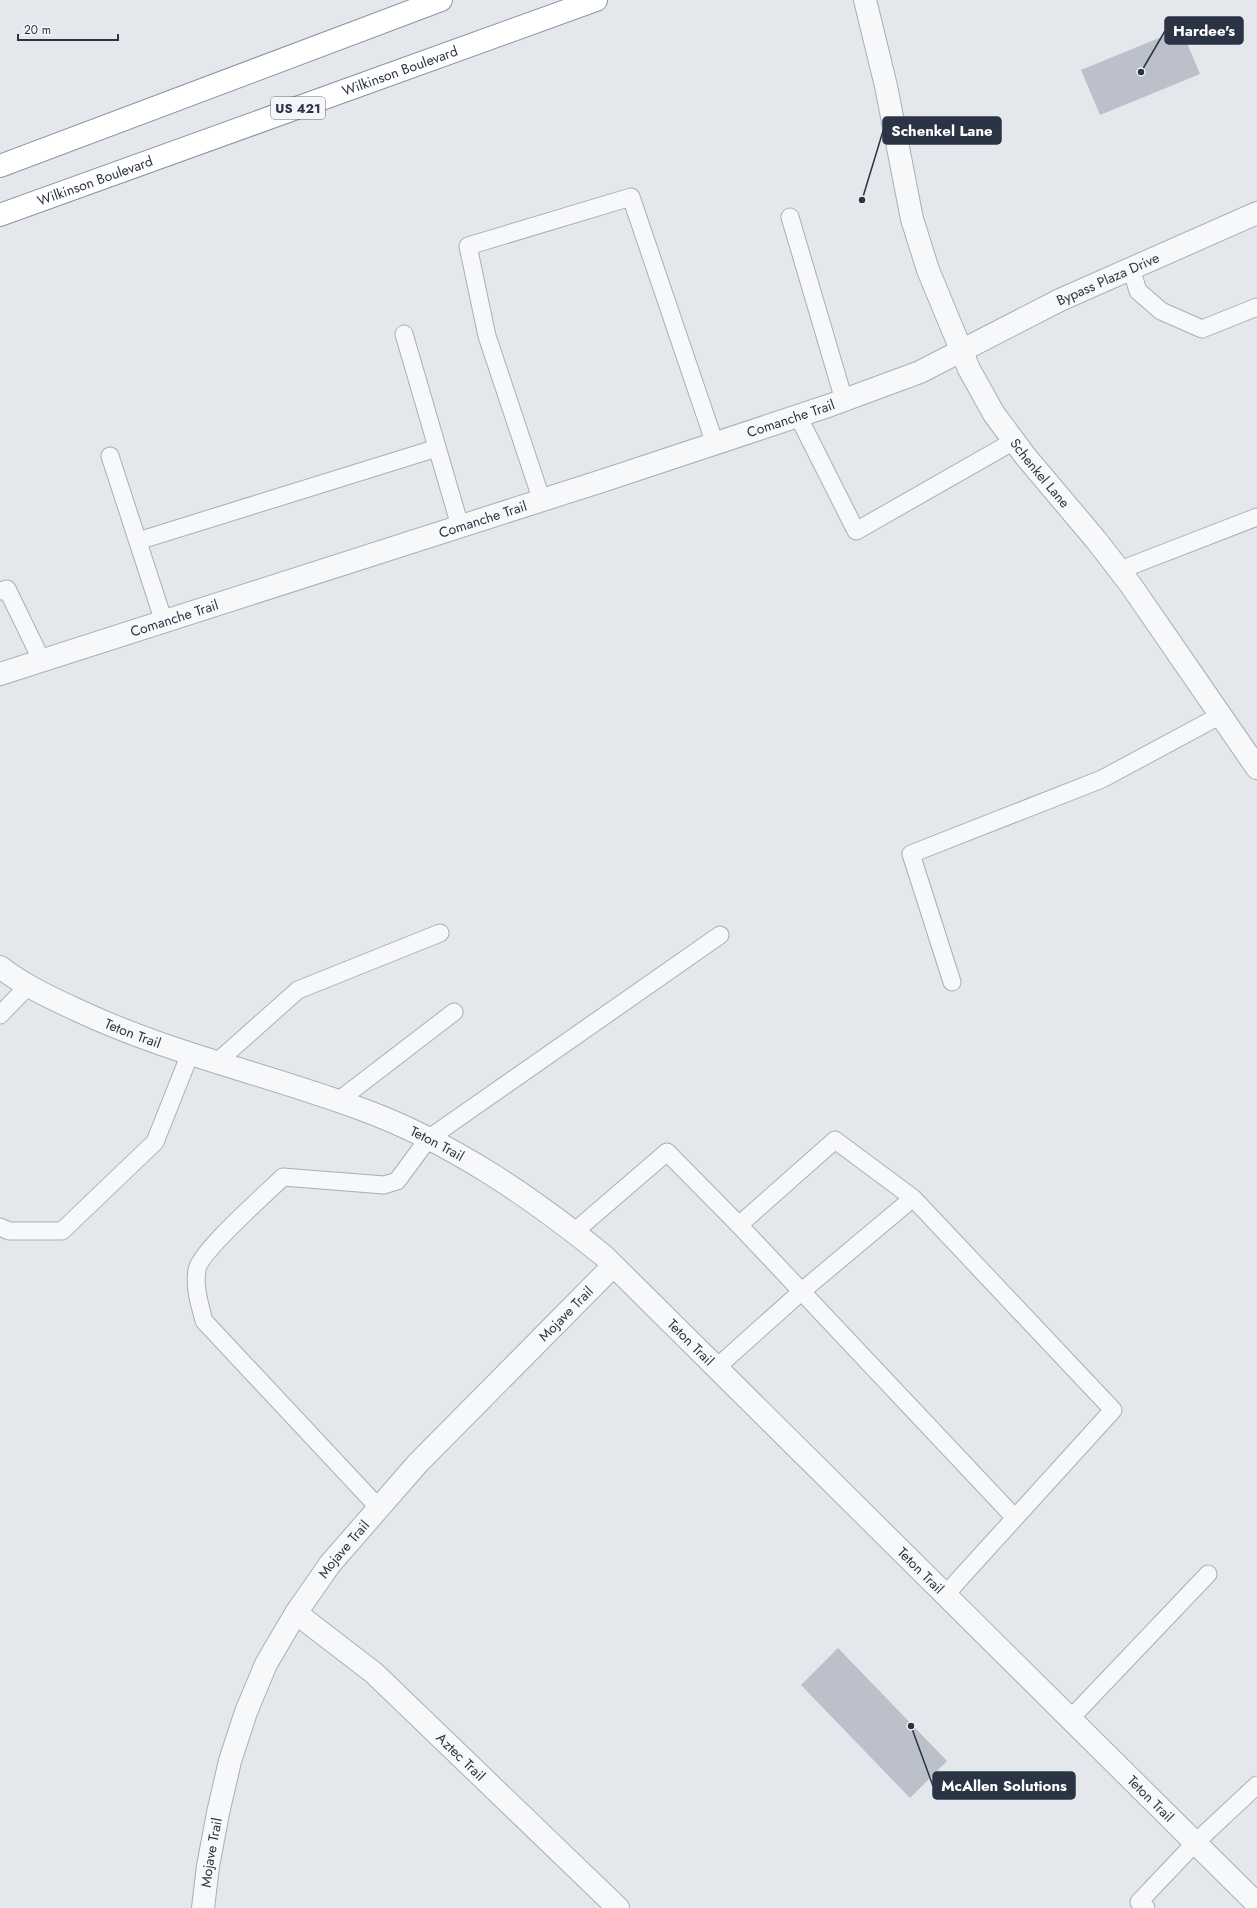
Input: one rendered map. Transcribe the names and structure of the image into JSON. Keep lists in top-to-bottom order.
{
  "streets": {
    "highway": ["Wilkinson Boulevard", "US 421"],
    "street": [
      "Bypass Plaza Drive",
      "Comanche Trail",
      "Schenkel Lane",
      "Teton Trail",
      "Mojave Trail",
      "Aztec Trail"
    ]
  },
  "crossings": [
    ["Bypass Plaza Drive", "Comanche Trail"],
    ["Bypass Plaza Drive", "Schenkel Lane"],
    ["Comanche Trail", "Schenkel Lane"],
    ["Teton Trail", "Mojave Trail"],
    ["Mojave Trail", "Aztec Trail"]
  ],
  "places": ["Hardee's", "Schenkel Lane", "McAllen Solutions"],
  "scale_bar": "20 m"
}
